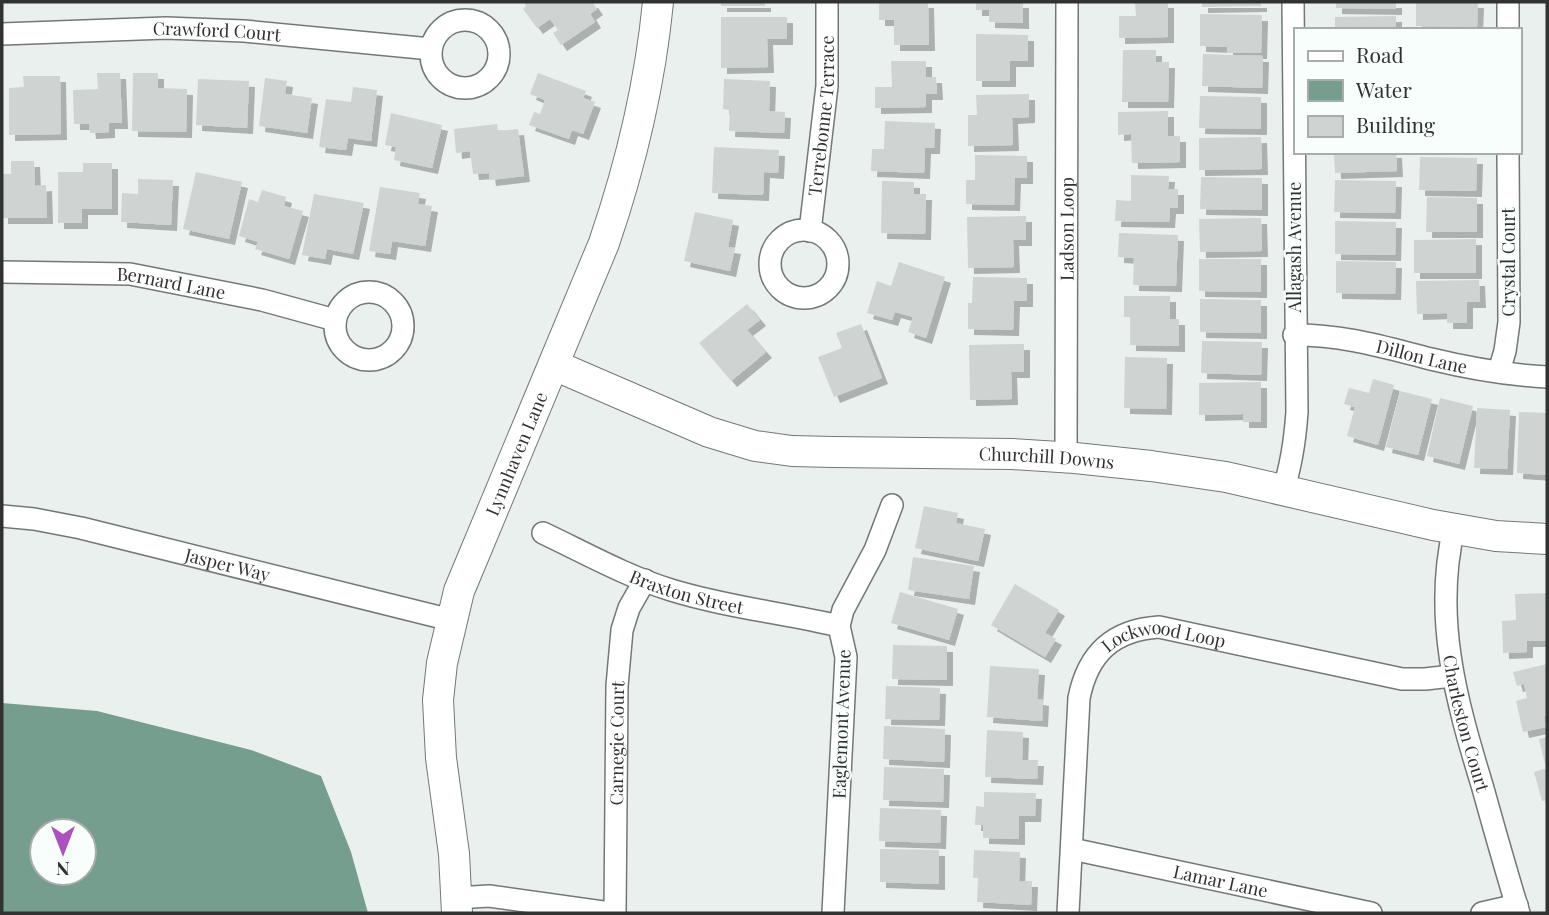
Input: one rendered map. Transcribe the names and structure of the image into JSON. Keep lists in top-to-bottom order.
{
  "streets": {
    "street": [
      "Crawford Court",
      "Terrebonne Terrace",
      "Ladson Loop",
      "Allagash Avenue",
      "Crystal Court",
      "Bernard Lane",
      "Dillon Lane",
      "Lynnhaven Lane",
      "Churchill Downs",
      "Jasper Way",
      "Braxton Street",
      "Lockwood Loop",
      "Charleston Court",
      "Eaglemont Avenue",
      "Carnegie Court",
      "Lamar Lane"
    ]
  },
  "crossings": [
    ["Ladson Loop", "Churchill Downs"],
    ["Allagash Avenue", "Dillon Lane"],
    ["Allagash Avenue", "Churchill Downs"],
    ["Crystal Court", "Dillon Lane"],
    ["Lynnhaven Lane", "Churchill Downs"],
    ["Lynnhaven Lane", "Jasper Way"],
    ["Churchill Downs", "Charleston Court"],
    ["Braxton Street", "Eaglemont Avenue"],
    ["Braxton Street", "Carnegie Court"],
    ["Lockwood Loop", "Charleston Court"],
    ["Lockwood Loop", "Lamar Lane"]
  ],
  "legend": ["Road", "Water", "Building"],
  "north": "bottom"
}
